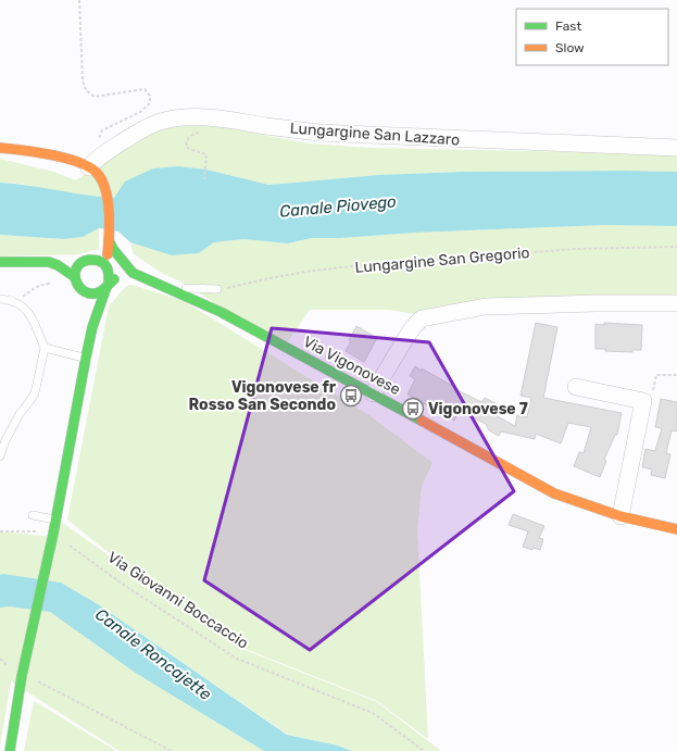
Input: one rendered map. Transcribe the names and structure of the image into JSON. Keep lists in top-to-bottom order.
{
  "streets": {
    "main road": ["Via Vigonovese"],
    "street": ["Lungargine San Lazzaro"],
    "path": ["Lungargine San Gregorio", "Via Giovanni Boccaccio"]
  },
  "water": ["Canale Piovego", "Canale Roncajette"],
  "places": {
    "bus stop": ["Vigonovese fr Rosso San Secondo", "Vigonovese 7"]
  },
  "legend": ["Fast", "Slow"]
}
